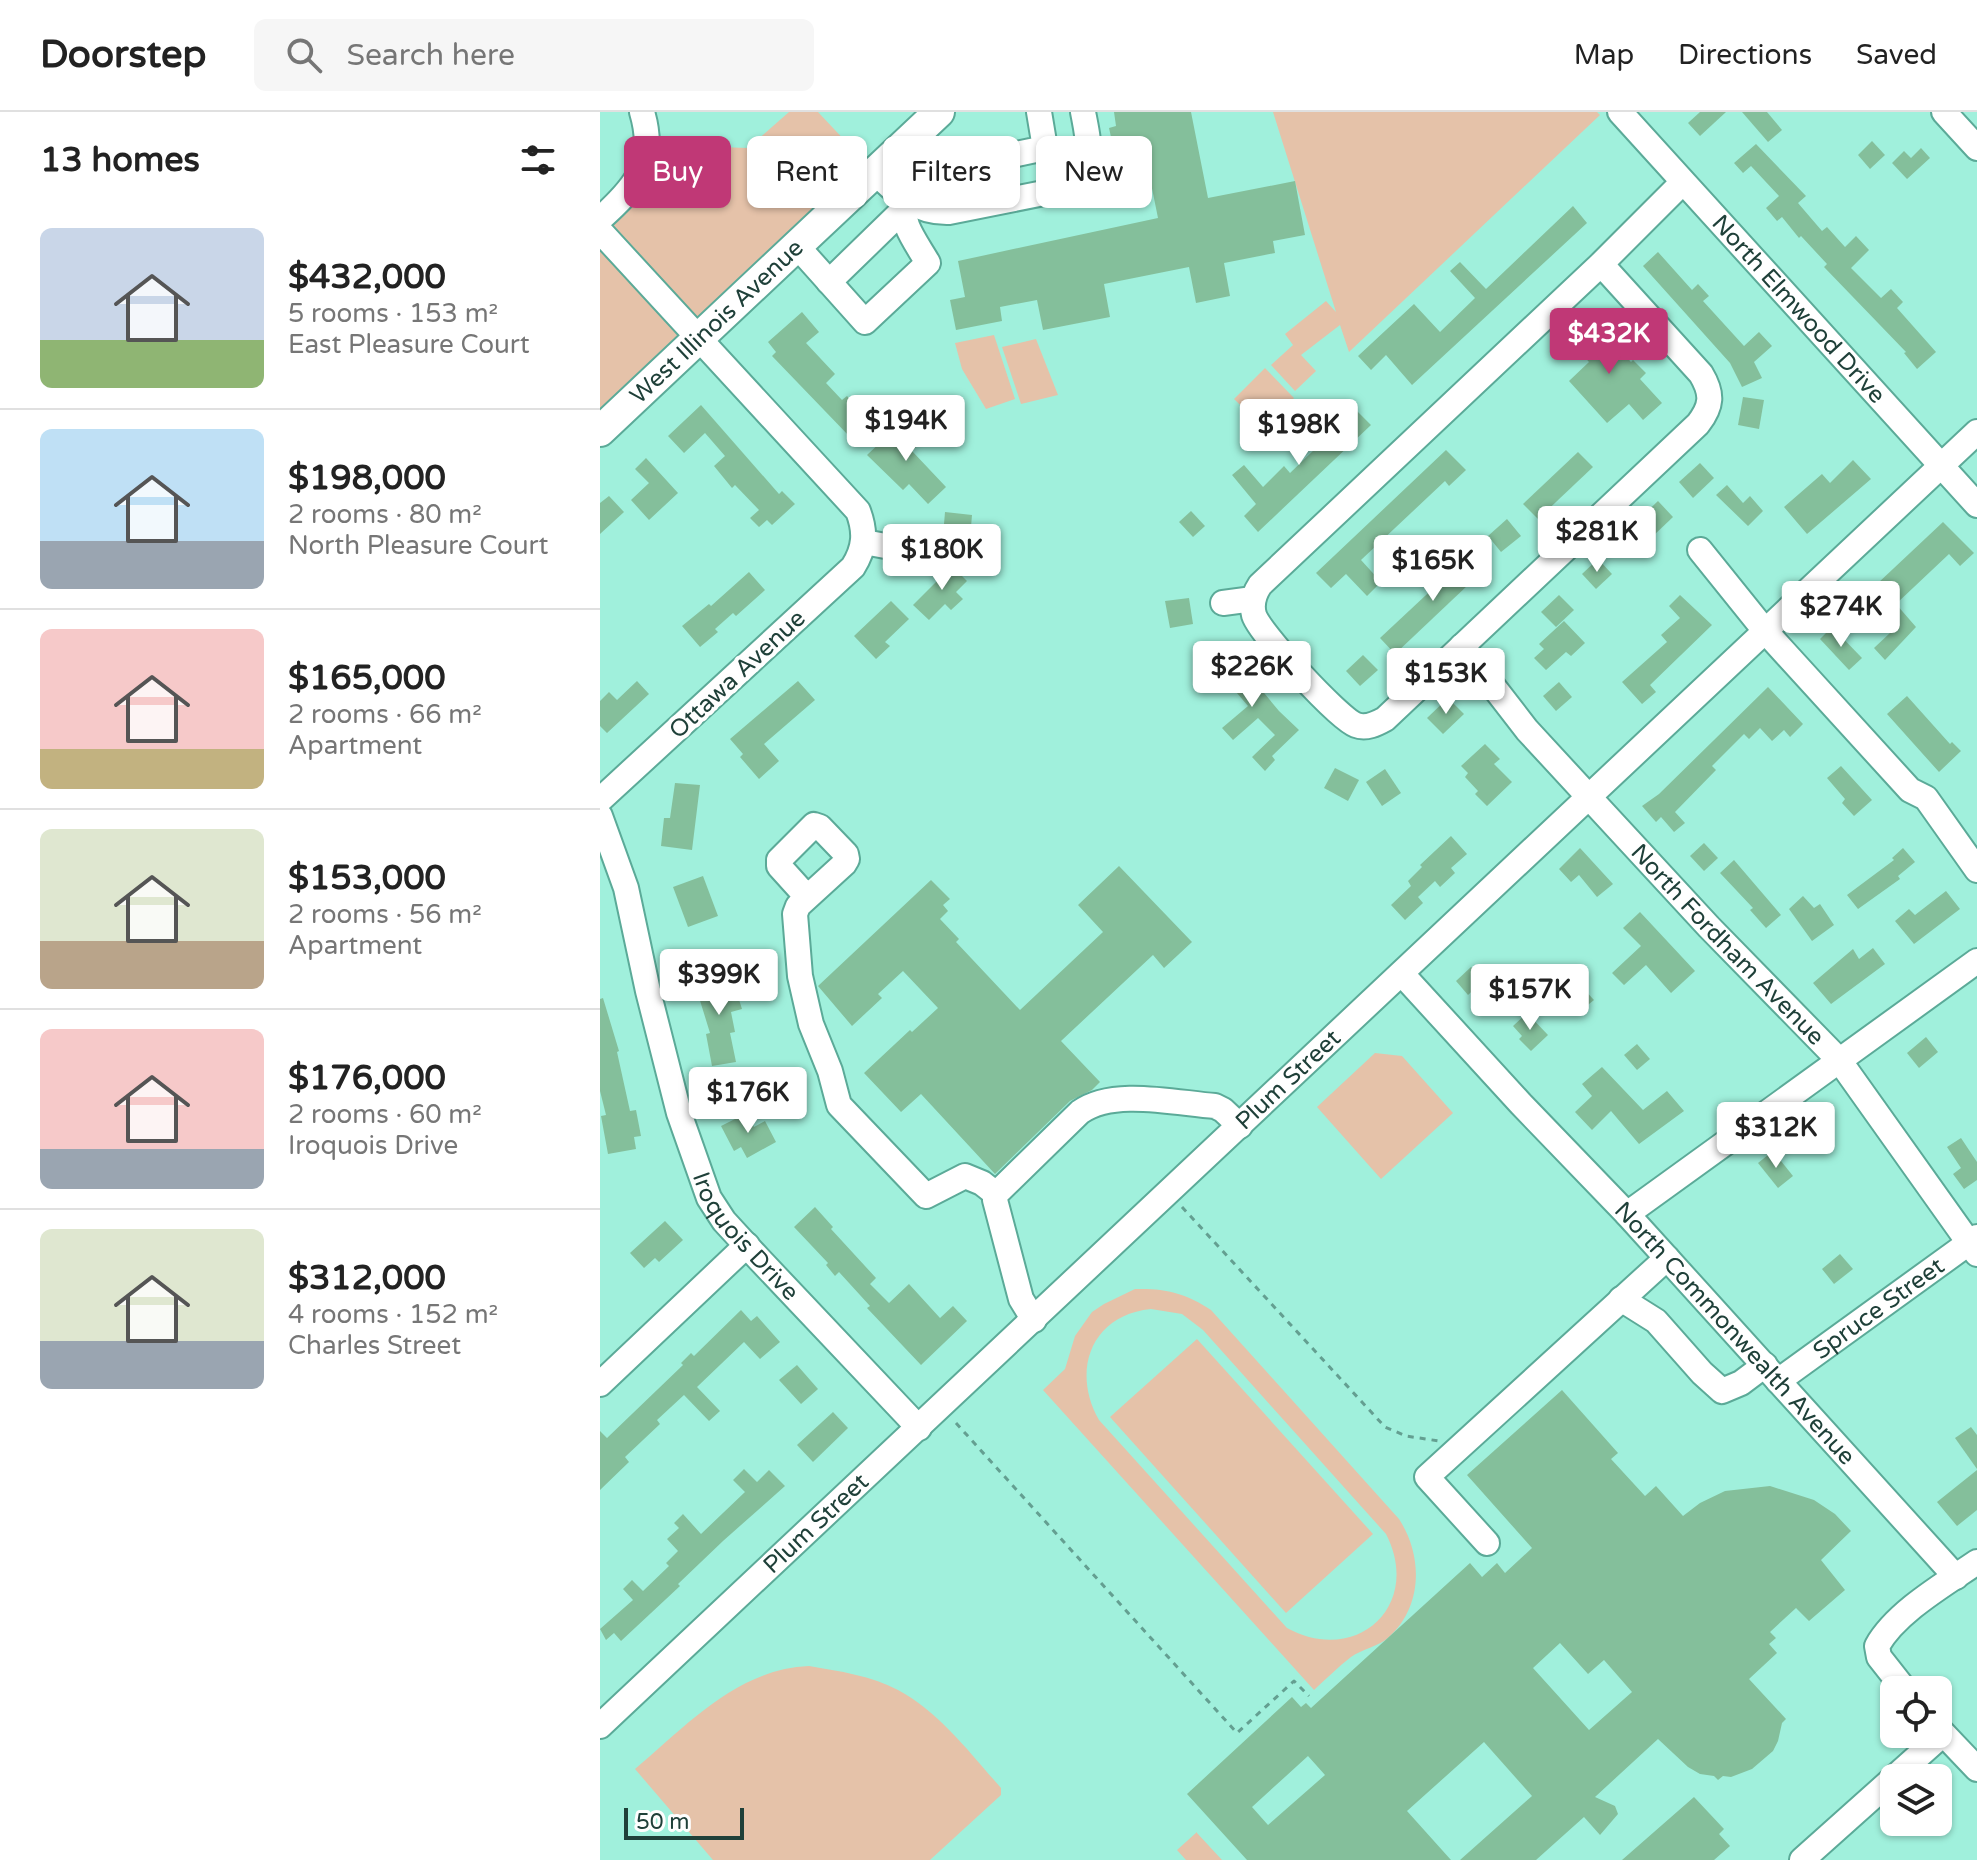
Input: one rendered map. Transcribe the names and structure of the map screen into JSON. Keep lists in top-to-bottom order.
{
  "streets": {
    "main road": ["West Illinois Avenue"],
    "street": [
      "North Elmwood Drive",
      "Ottawa Avenue",
      "North Fordham Avenue",
      "Plum Street",
      "Iroquois Drive",
      "Spruce Street",
      "North Commonwealth Avenue"
    ]
  },
  "crossings": [
    ["North Elmwood Drive", "Plum Street"],
    ["North Fordham Avenue", "Plum Street"],
    ["North Fordham Avenue", "Spruce Street"],
    ["Plum Street", "Iroquois Drive"],
    ["Plum Street", "North Commonwealth Avenue"],
    ["Spruce Street", "North Commonwealth Avenue"]
  ],
  "scale_bar": "50 m",
  "page": {
    "header": "Doorstep",
    "search": "Search here",
    "nav": ["Map", "Directions", "Saved"],
    "heading": "13 homes",
    "chip": [
      "Buy",
      "Rent",
      "Filters",
      "New"
    ],
    "list": [
      {
        "name": "$432,000",
        "note": "5 rooms · 153 m² · East Pleasure Court"
      },
      {
        "name": "$198,000",
        "note": "2 rooms · 80 m² · North Pleasure Court"
      },
      {
        "name": "$165,000",
        "note": "2 rooms · 66 m² · Apartment"
      },
      {
        "name": "$153,000",
        "note": "2 rooms · 56 m² · Apartment"
      },
      {
        "name": "$176,000",
        "note": "2 rooms · 60 m² · Iroquois Drive"
      },
      {
        "name": "$312,000",
        "note": "4 rooms · 152 m² · Charles Street"
      }
    ],
    "price": [
      "$432K",
      "$194K",
      "$198K",
      "$281K",
      "$180K",
      "$165K",
      "$274K",
      "$226K",
      "$153K",
      "$399K",
      "$157K",
      "$176K",
      "$312K"
    ],
    "scale": "50 m"
  }
}
